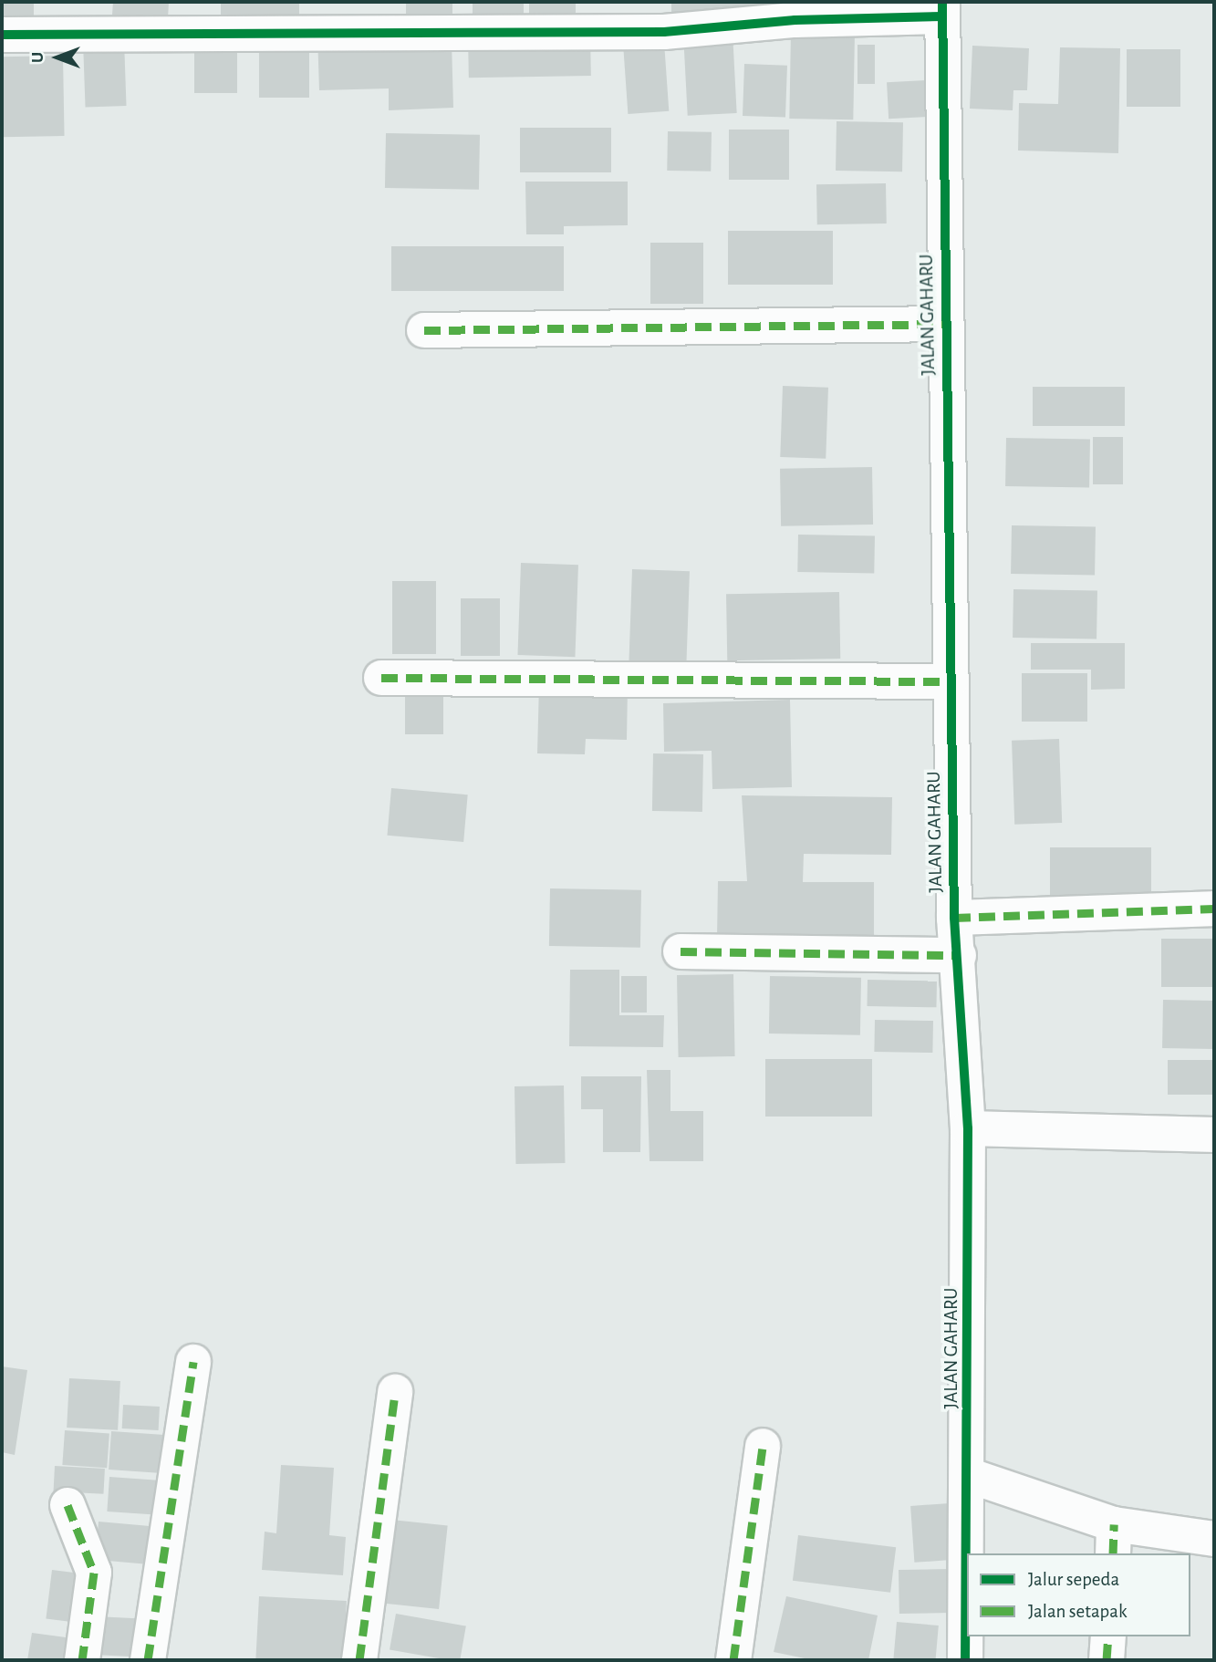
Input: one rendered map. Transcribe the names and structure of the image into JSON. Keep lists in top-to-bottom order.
{
  "streets": {
    "street": ["JALAN GAHARU"]
  },
  "legend": ["Jalur sepeda", "Jalan setapak"],
  "north": "left"
}
